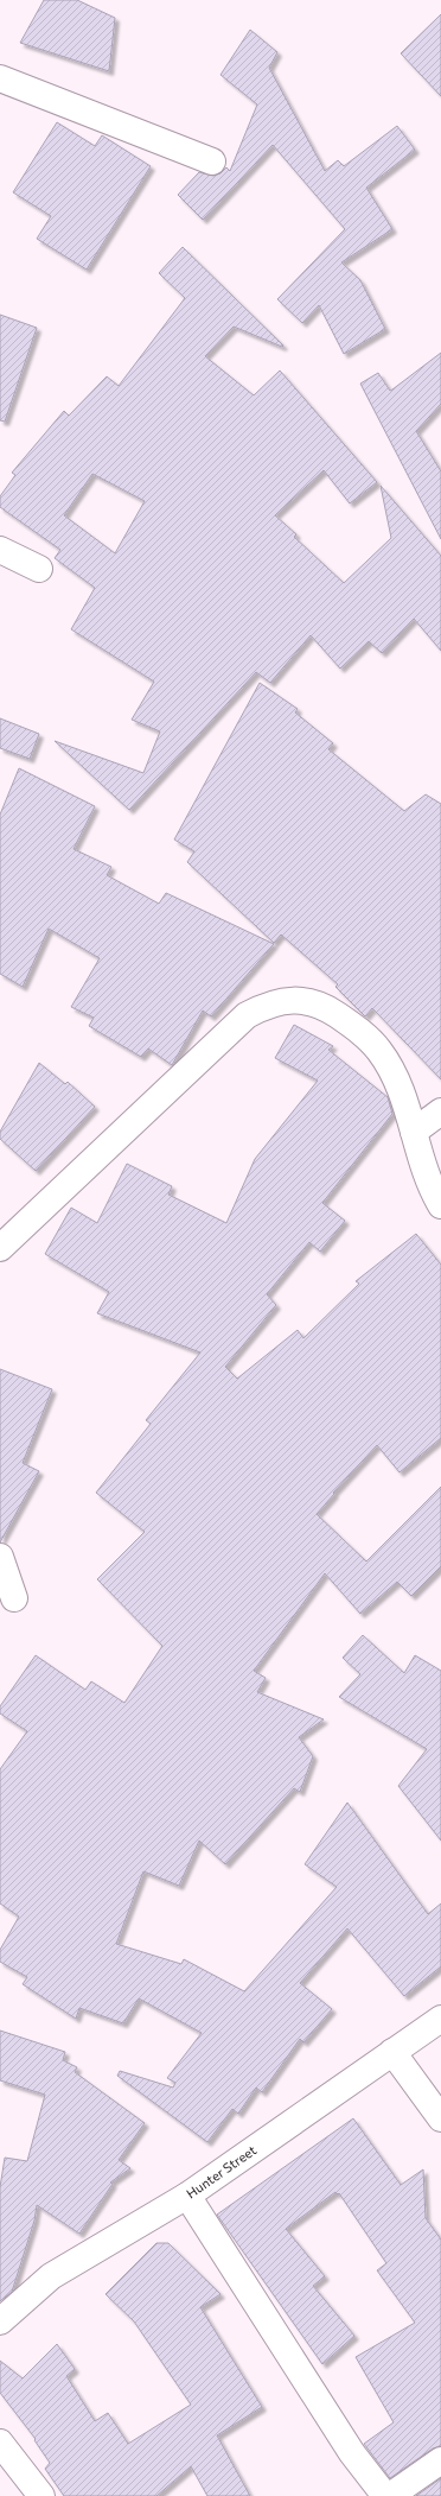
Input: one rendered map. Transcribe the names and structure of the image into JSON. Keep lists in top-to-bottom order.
{
  "streets": {
    "street": ["Hunter Street"]
  }
}
